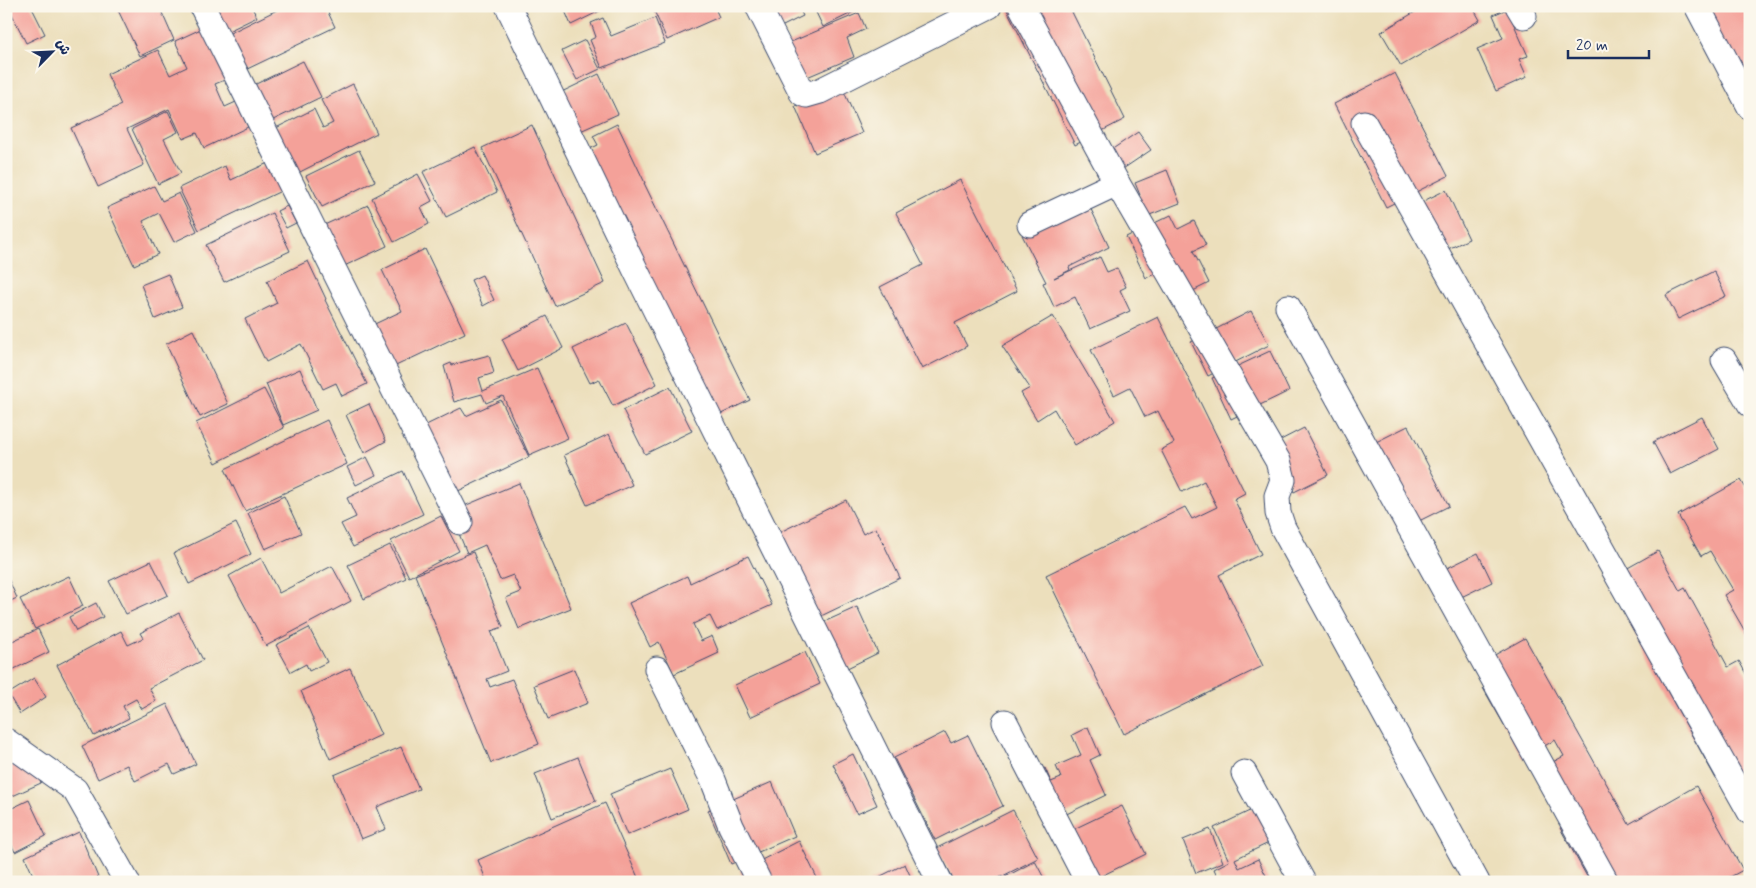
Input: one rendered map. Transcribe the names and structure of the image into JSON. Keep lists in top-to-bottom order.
{
  "scale_bar": "20 m",
  "north": "top right"
}
